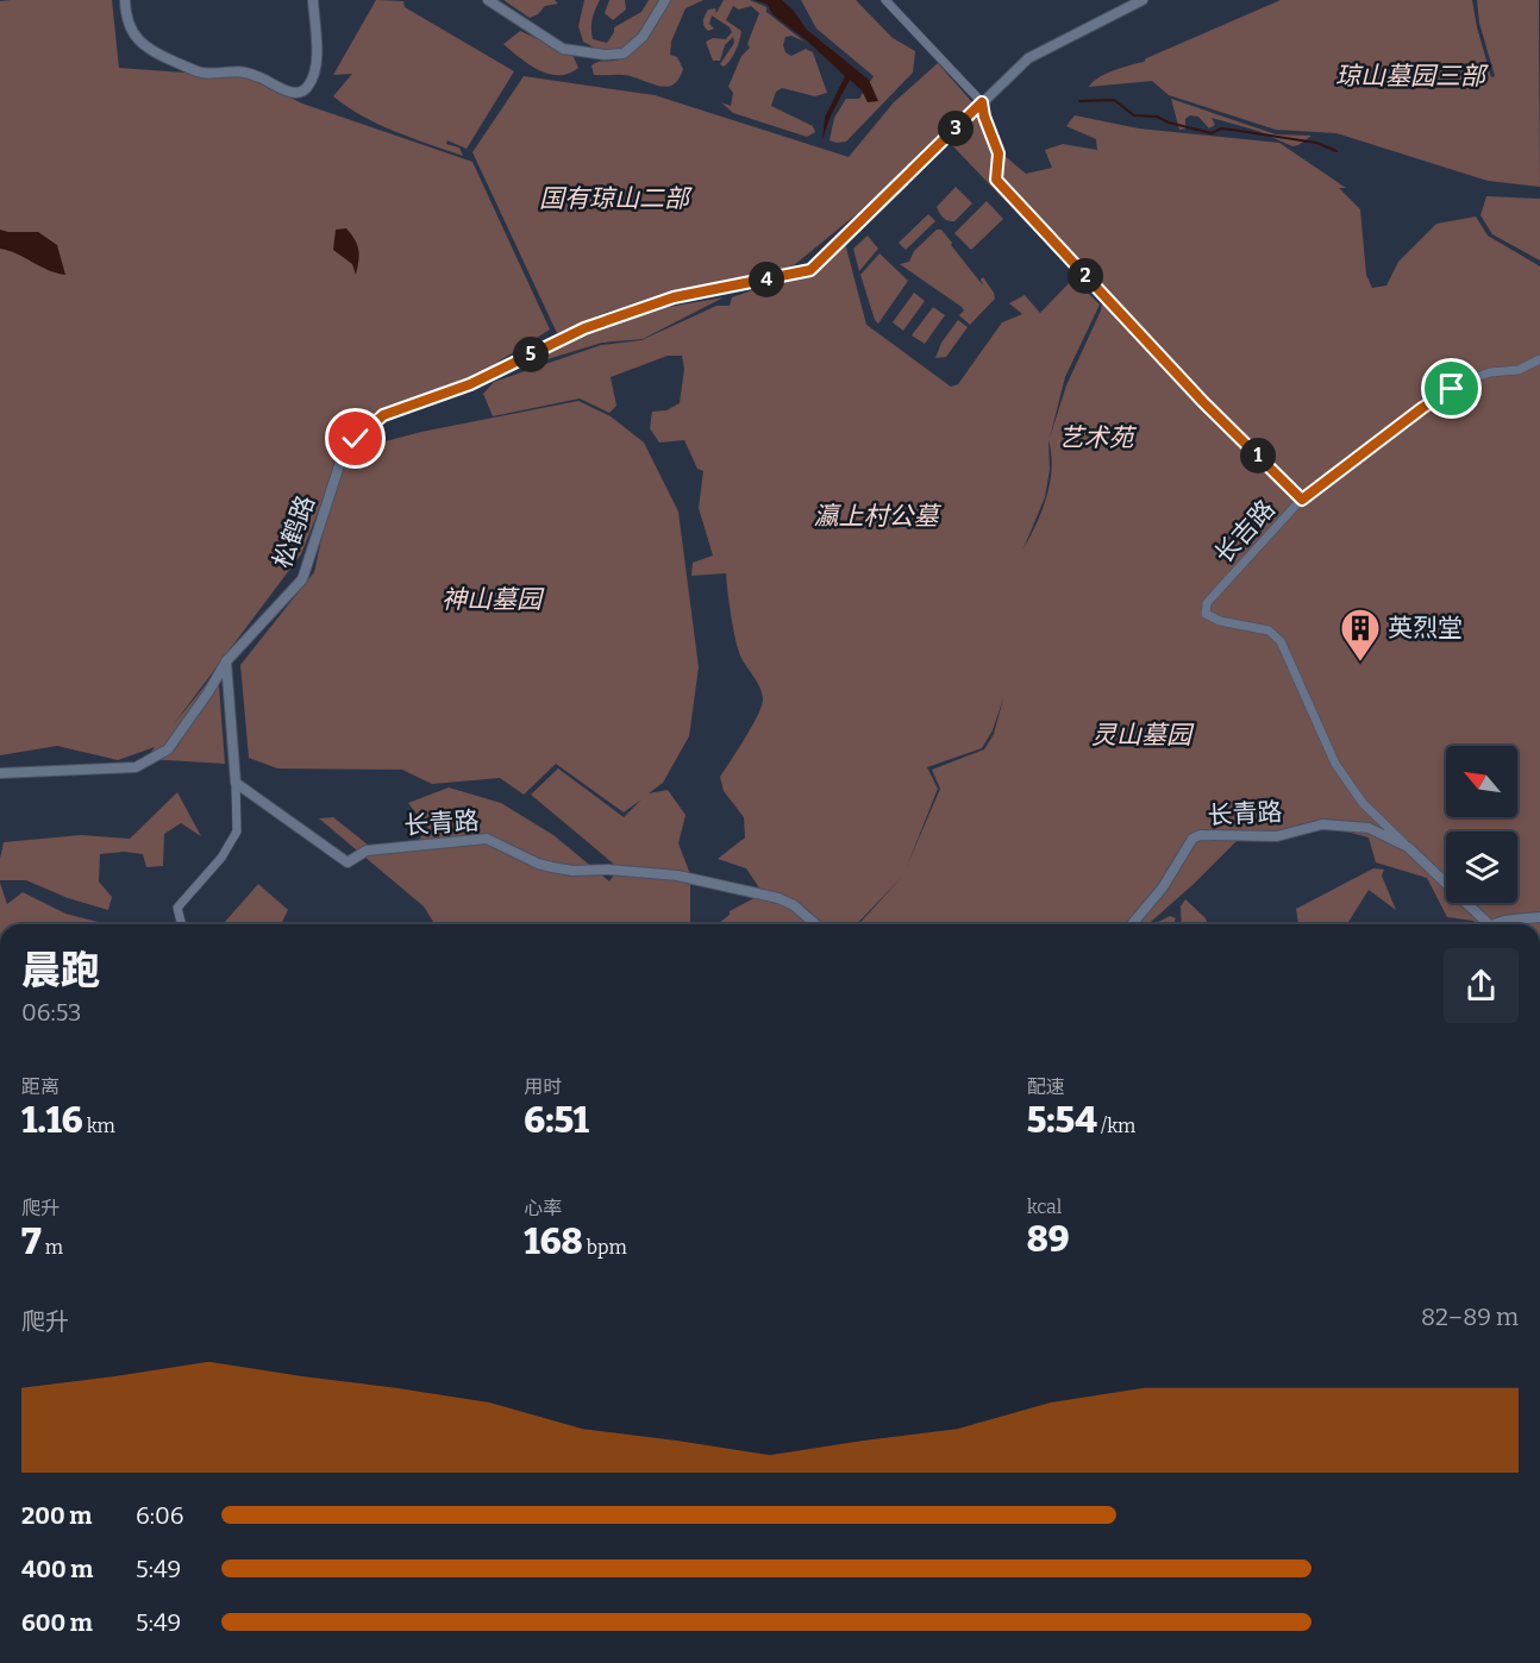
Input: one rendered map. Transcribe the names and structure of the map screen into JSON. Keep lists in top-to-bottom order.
{
  "streets": {
    "street": ["松鹤路", "长吉路", "长青路"]
  },
  "crossings": [
    ["长吉路", "长青路"]
  ],
  "parks": [
    "琼山墓园三部",
    "国有琼山二部",
    "艺术苑",
    "瀛上村公墓",
    "神山墓园",
    "灵山墓园"
  ],
  "places": {
    "building": ["英烈堂"]
  },
  "north": "top left",
  "page": {
    "pins": [
      "3",
      "2",
      "4",
      "5",
      "1"
    ],
    "heading": ["晨跑", "06:53"],
    "stats": [
      ["距离", "1.16 km"],
      ["用时", "6:51"],
      ["配速", "5:54 /km"],
      ["爬升", "7 m"],
      ["心率", "168 bpm"],
      ["kcal", "89"]
    ],
    "chart": ["爬升", "82–89 m"],
    "list": [
      {
        "name": "200 m",
        "note": "6:06"
      },
      {
        "name": "400 m",
        "note": "5:49"
      },
      {
        "name": "600 m",
        "note": "5:49"
      }
    ]
  }
}
